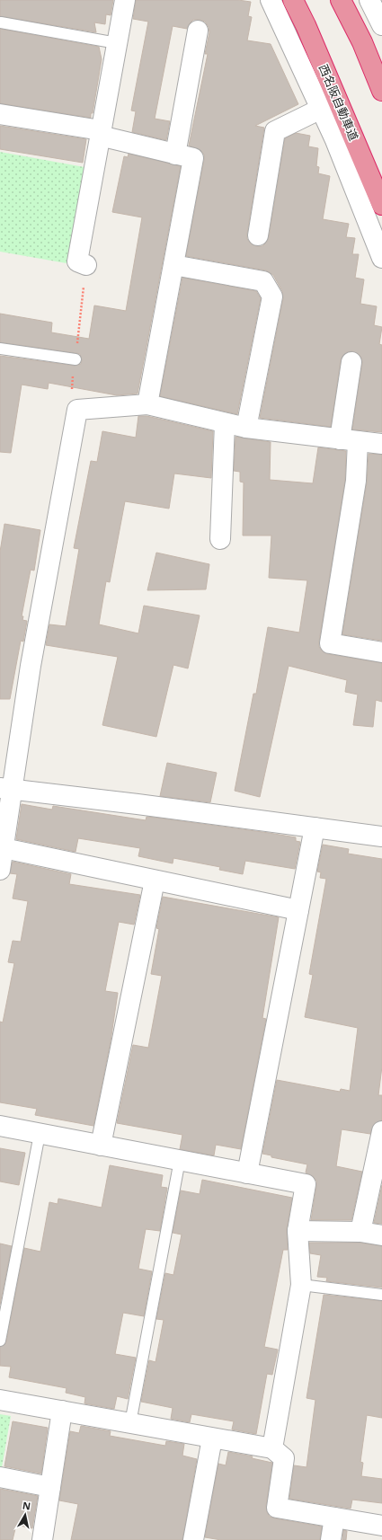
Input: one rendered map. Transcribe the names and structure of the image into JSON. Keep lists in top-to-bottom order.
{
  "streets": {
    "highway": ["西名阪自動車道"]
  },
  "north": "top"
}
